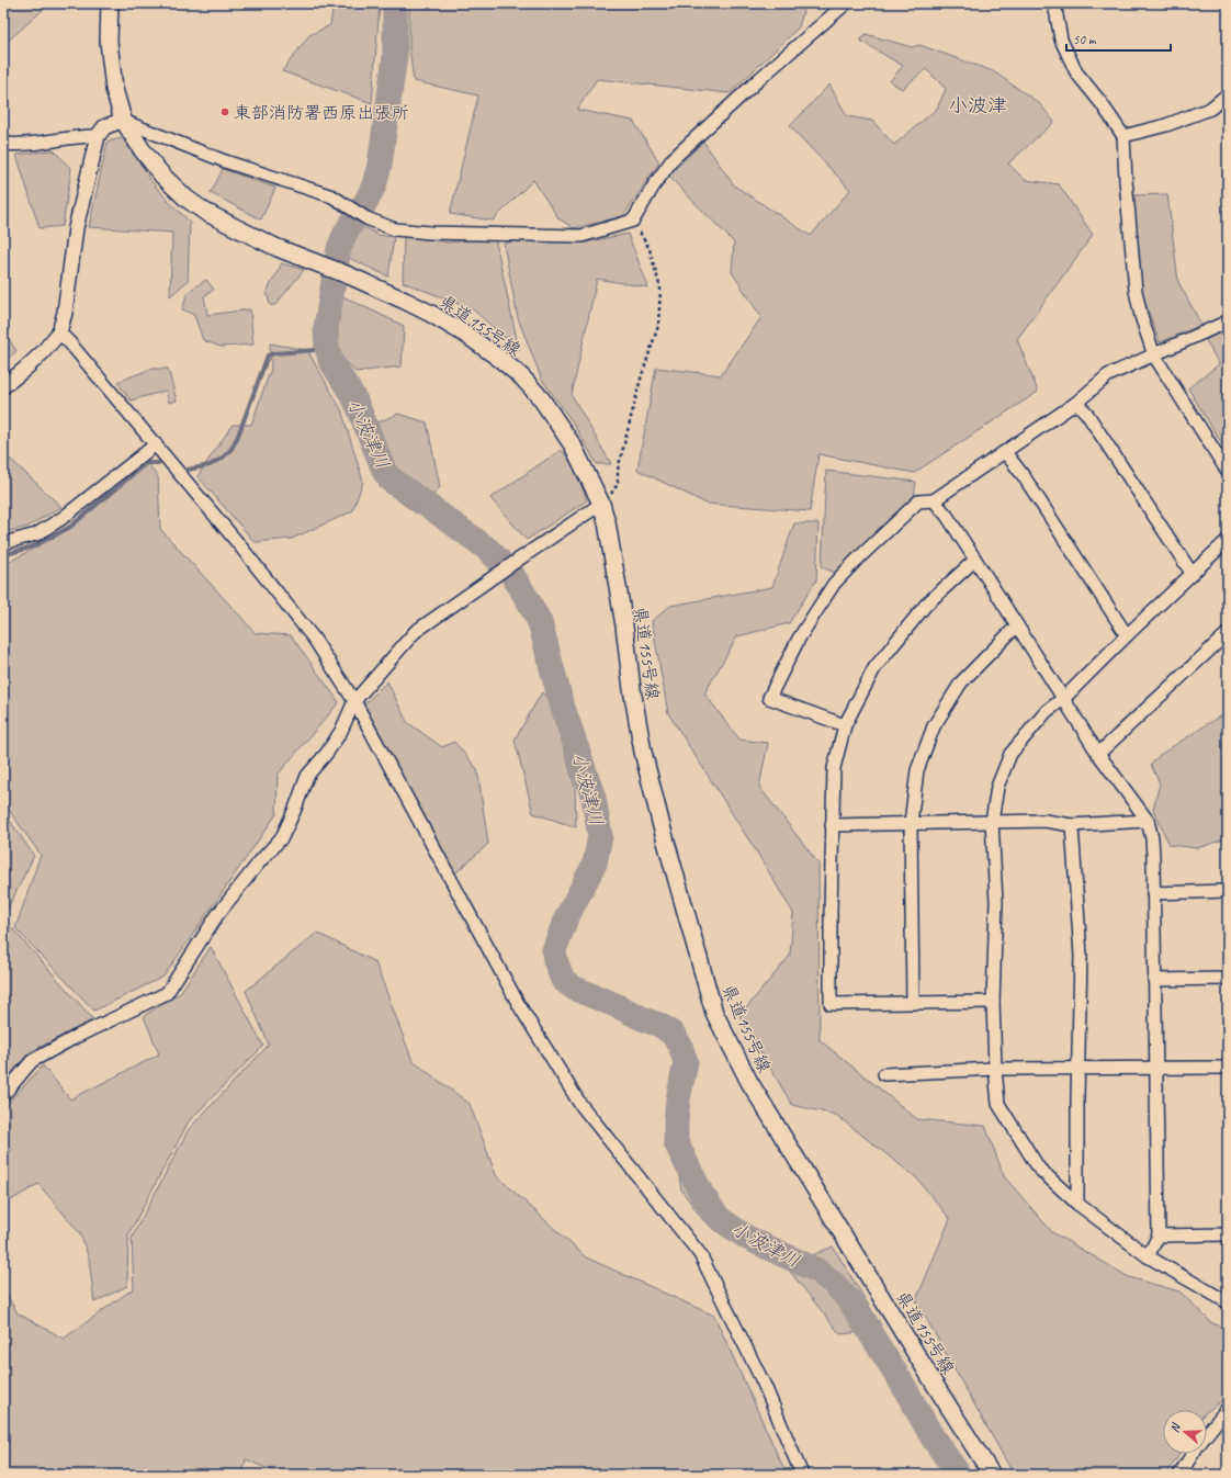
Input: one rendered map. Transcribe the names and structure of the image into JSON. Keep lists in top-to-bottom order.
{
  "streets": {
    "main road": ["県道155号線"]
  },
  "districts": ["小波津"],
  "water": ["小波津川"],
  "places": ["東部消防署西原出張所"],
  "scale_bar": "50 m",
  "north": "left"
}
